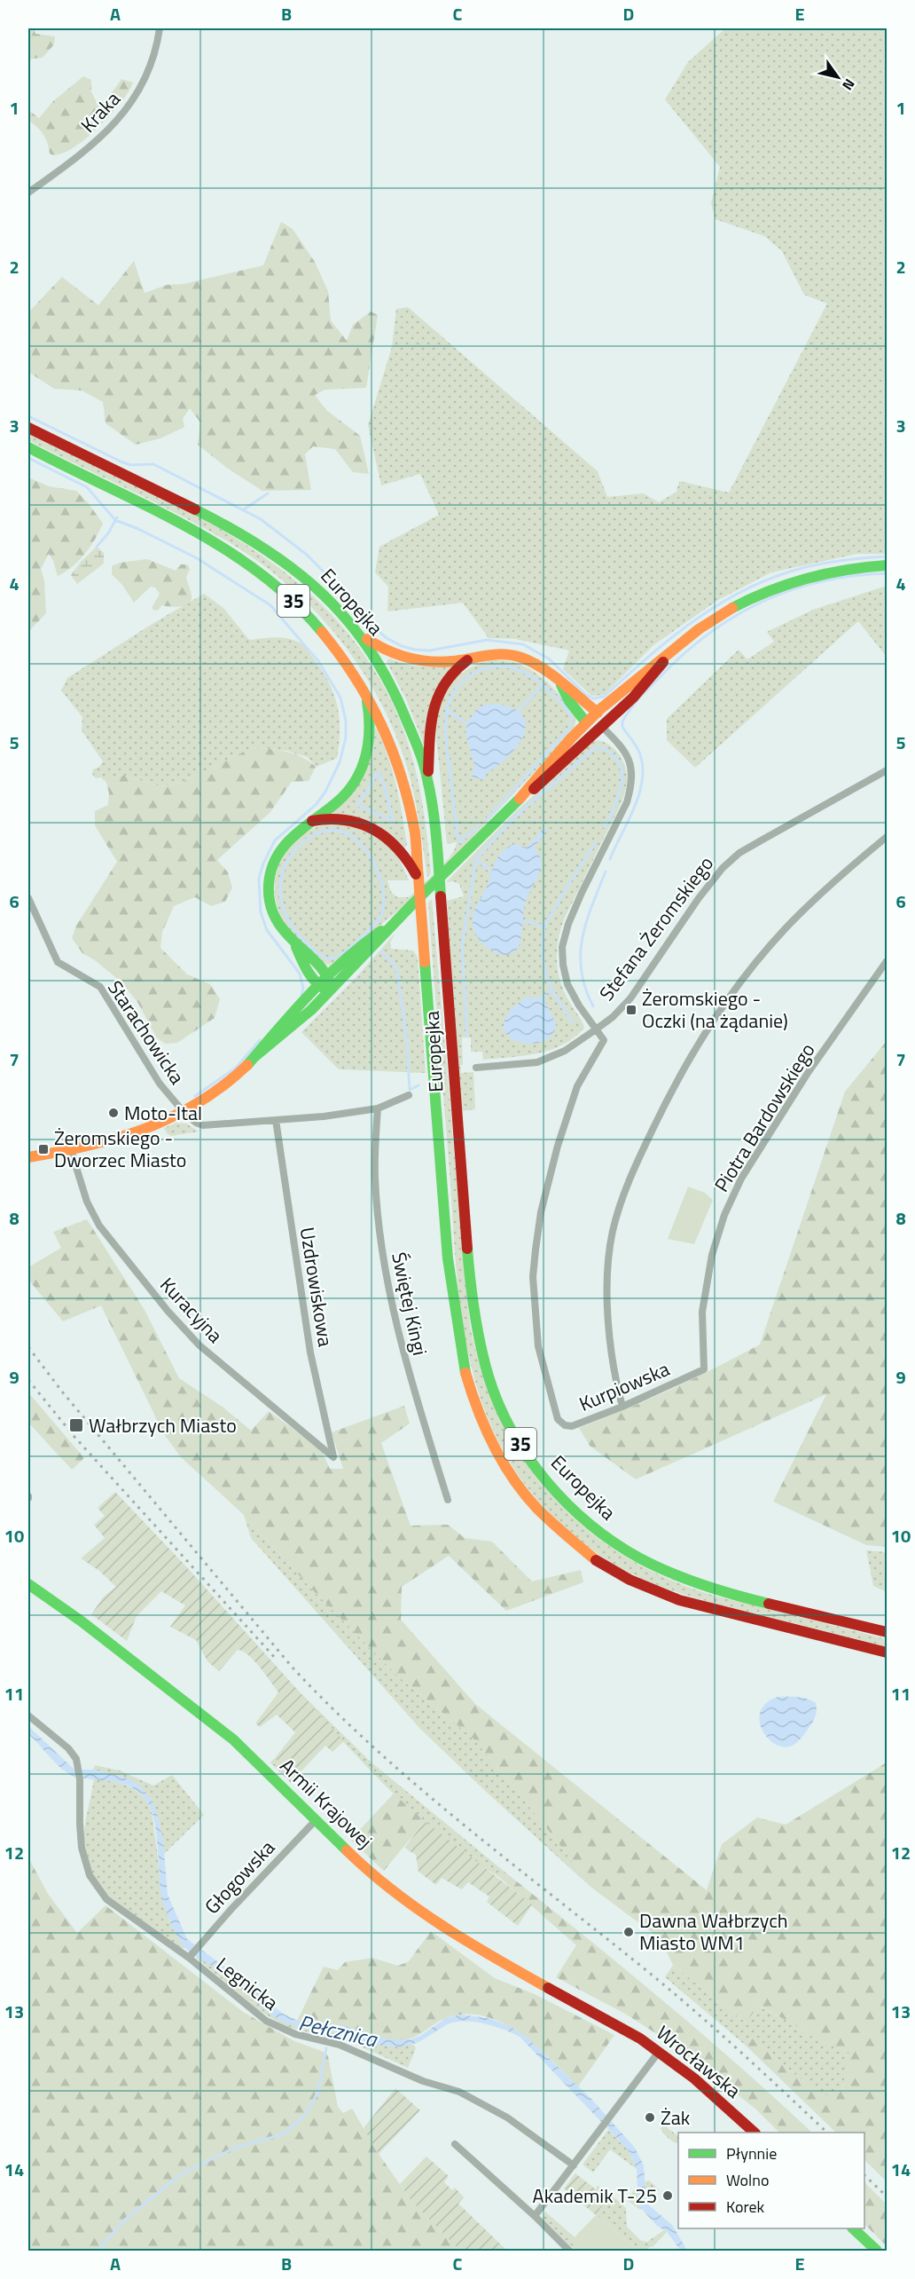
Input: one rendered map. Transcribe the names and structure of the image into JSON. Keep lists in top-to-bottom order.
{
  "streets": {
    "main road": [
      "35",
      "Europejka",
      "Armii Krajowej",
      "Wrocławska"
    ],
    "street": [
      "Kraka",
      "Stefana Żeromskiego",
      "Starachowicka",
      "Piotra Bardowskiego",
      "Uzdrowiskowa",
      "Świętej Kingi",
      "Kuracyjna",
      "Kurpiowska",
      "Głogowska",
      "Legnicka"
    ]
  },
  "crossings": [
    ["Stefana Żeromskiego", "Kurpiowska"],
    ["Piotra Bardowskiego", "Kurpiowska"],
    ["Uzdrowiskowa", "Kuracyjna"],
    ["Armii Krajowej", "Głogowska"],
    ["Armii Krajowej", "Wrocławska"],
    ["Głogowska", "Legnicka"]
  ],
  "water": ["Pełcznica"],
  "places": {
    "transit": ["Żeromskiego - Oczki (na żądanie)", "Żeromskiego - Dworzec Miasto", "Wałbrzych Miasto"],
    "other": [
      "Moto-Ital",
      "Dawna Wałbrzych Miasto WM1",
      "Żak",
      "Akademik T-25"
    ]
  },
  "legend": ["Płynnie", "Wolno", "Korek"],
  "north": "bottom right",
  "grid": {
    "columns": [
      "A",
      "B",
      "C",
      "D",
      "E"
    ],
    "rows": [
      "1",
      "2",
      "3",
      "4",
      "5",
      "6",
      "7",
      "8",
      "9",
      "10",
      "11",
      "12",
      "13",
      "14"
    ]
  }
}
